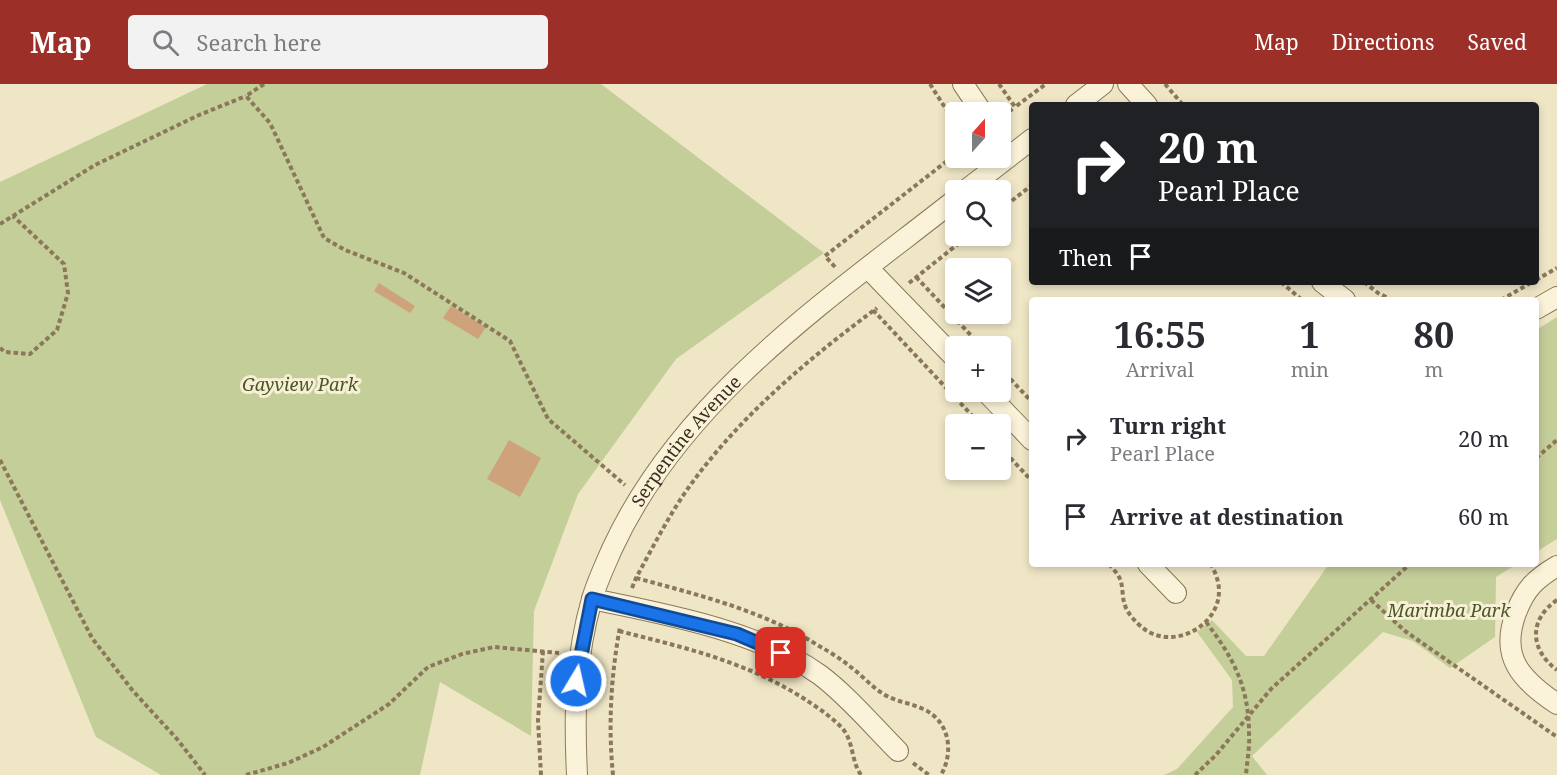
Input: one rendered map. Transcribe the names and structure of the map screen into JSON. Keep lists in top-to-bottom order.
{
  "streets": {
    "street": ["Serpentine Avenue"]
  },
  "parks": ["Gayview Park", "Marimba Park"],
  "north": "top",
  "page": {
    "header": "Map",
    "search": "Search here",
    "nav": ["Map", "Directions", "Saved"],
    "map_buttons": ["+", "−"],
    "turn": ["20 m", "Pearl Place"],
    "then": "Then",
    "eta": [
      "16:55",
      "Arrival",
      "1",
      "min",
      "80",
      "m"
    ],
    "list": [
      {
        "name": "Turn right",
        "note": "Pearl Place",
        "value": "20 m"
      },
      {
        "name": "Arrive at destination",
        "value": "60 m"
      }
    ]
  }
}
